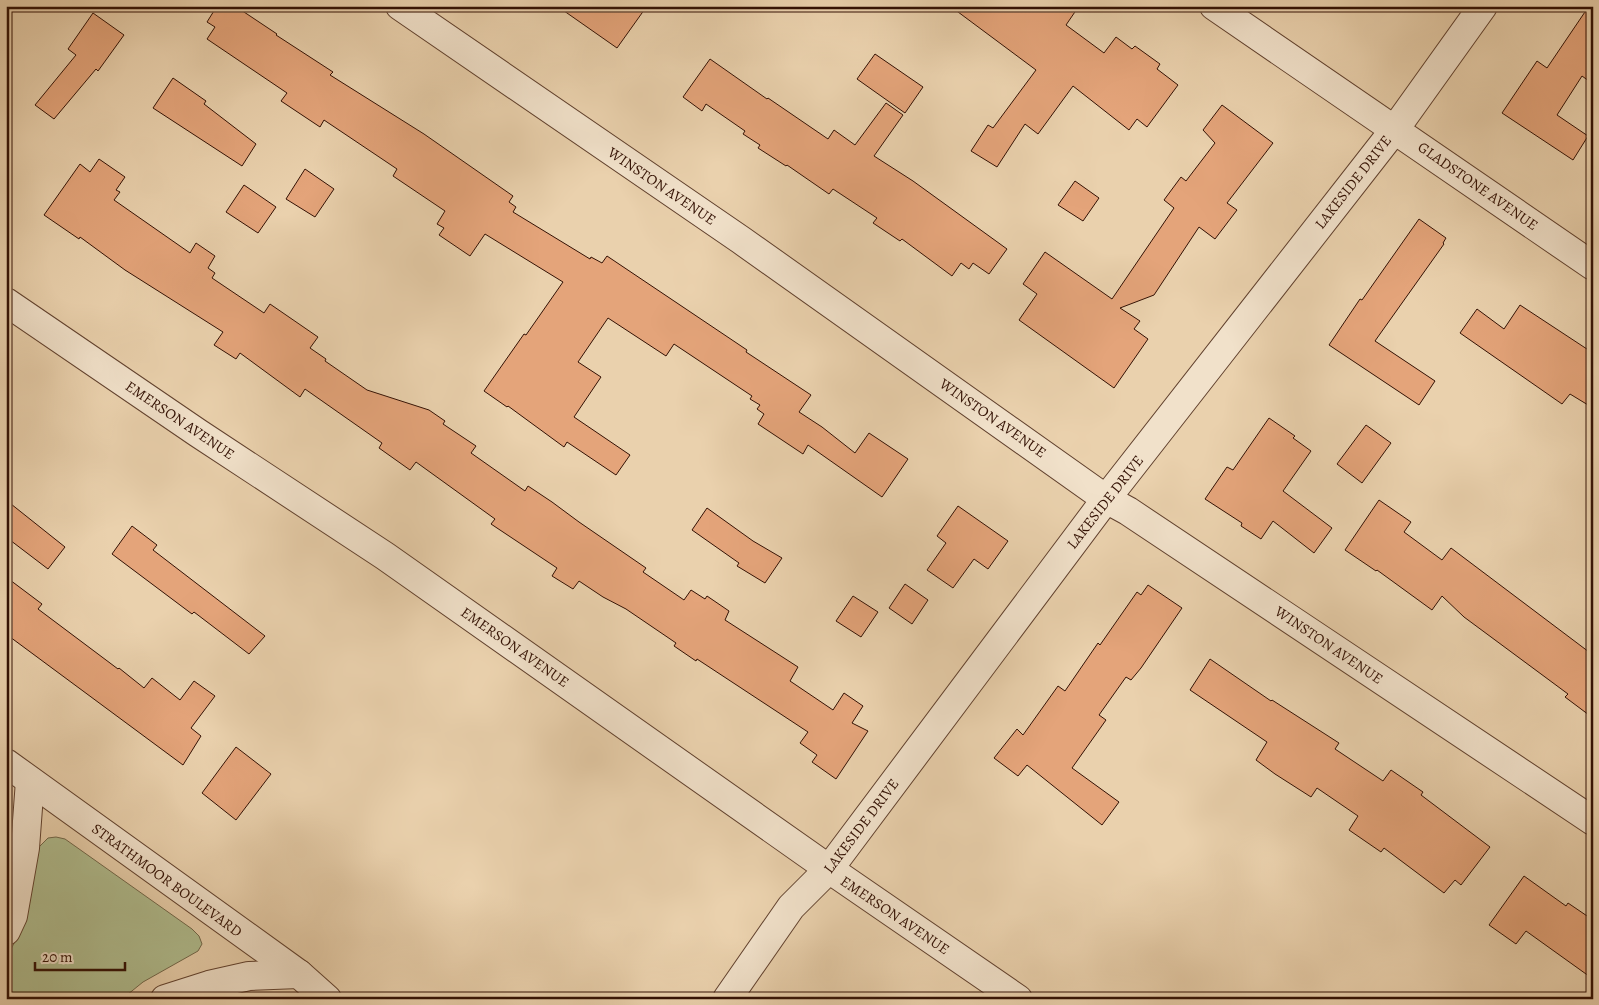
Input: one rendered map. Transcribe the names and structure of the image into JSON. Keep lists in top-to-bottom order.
{
  "streets": {
    "street": [
      "LAKESIDE DRIVE",
      "WINSTON AVENUE",
      "GLADSTONE AVENUE",
      "EMERSON AVENUE",
      "STRATHMOOR BOULEVARD"
    ]
  },
  "crossings": [
    ["LAKESIDE DRIVE", "WINSTON AVENUE"],
    ["LAKESIDE DRIVE", "GLADSTONE AVENUE"],
    ["LAKESIDE DRIVE", "EMERSON AVENUE"]
  ],
  "scale_bar": "20 m"
}
